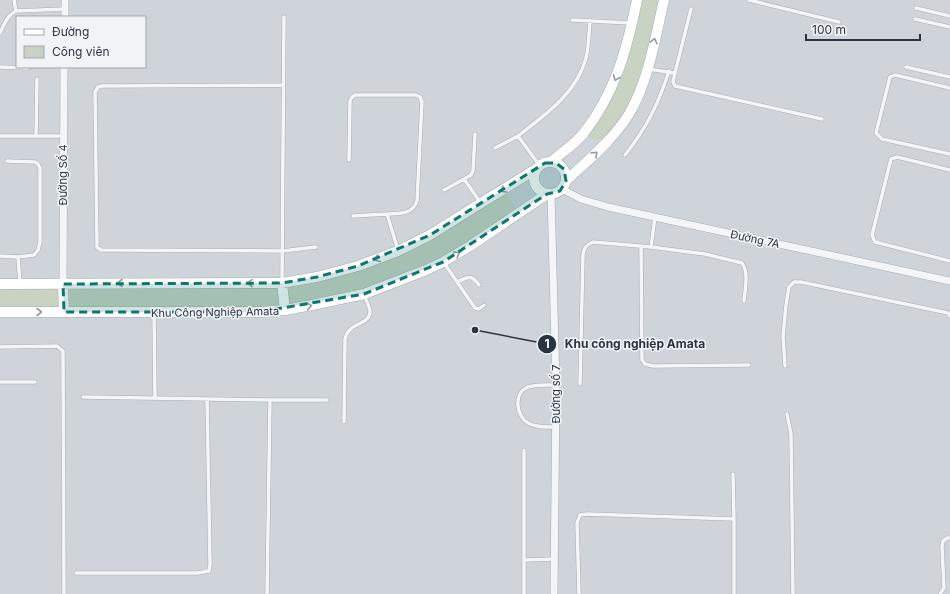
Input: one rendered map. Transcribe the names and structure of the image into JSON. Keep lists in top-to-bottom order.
{
  "streets": {
    "street": [
      "Đường Số 4",
      "Đường 7A",
      "Khu Công Nghiệp Amata",
      "Đường số 7"
    ]
  },
  "crossings": [
    ["Đường 7A", "Khu Công Nghiệp Amata"],
    ["Đường 7A", "Đường số 7"],
    ["Khu Công Nghiệp Amata", "Đường số 7"]
  ],
  "places": ["Khu công nghiệp Amata"],
  "legend": ["Đường", "Công viên"],
  "scale_bar": "100 m"
}
